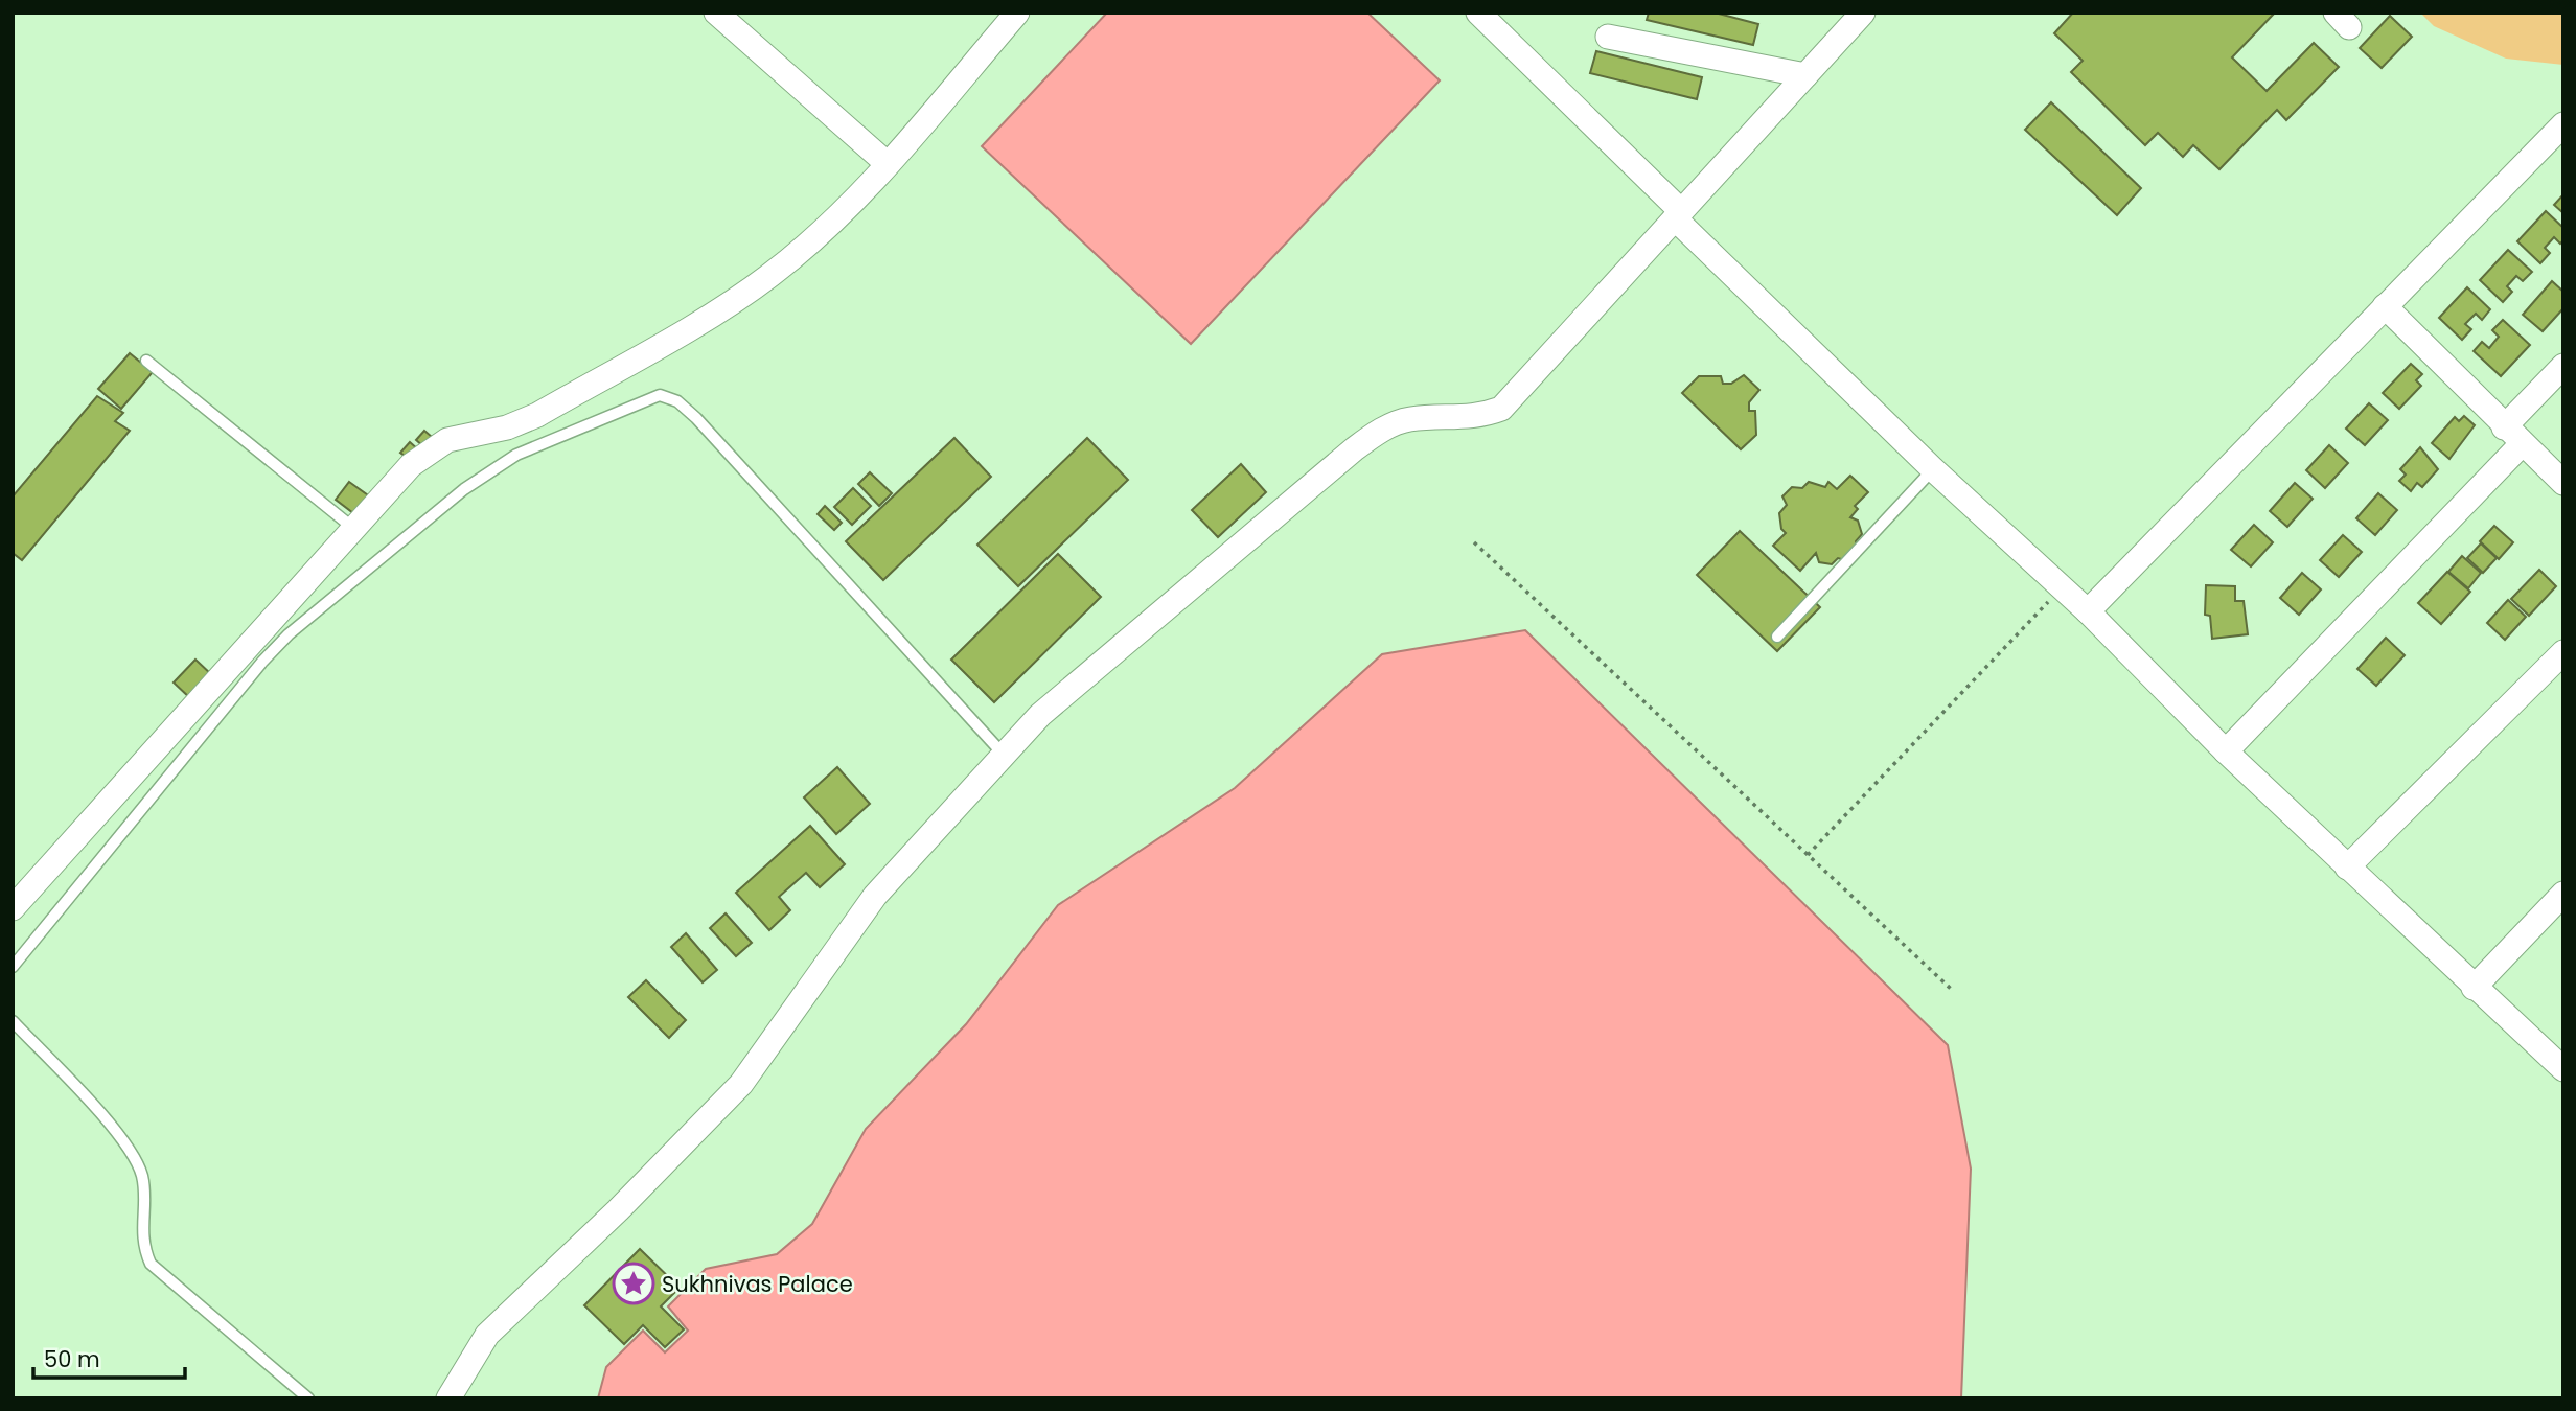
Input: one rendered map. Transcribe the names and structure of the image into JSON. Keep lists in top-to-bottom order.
{
  "places": {
    "place": ["Sukhnivas Palace"]
  },
  "scale_bar": "50 m"
}
